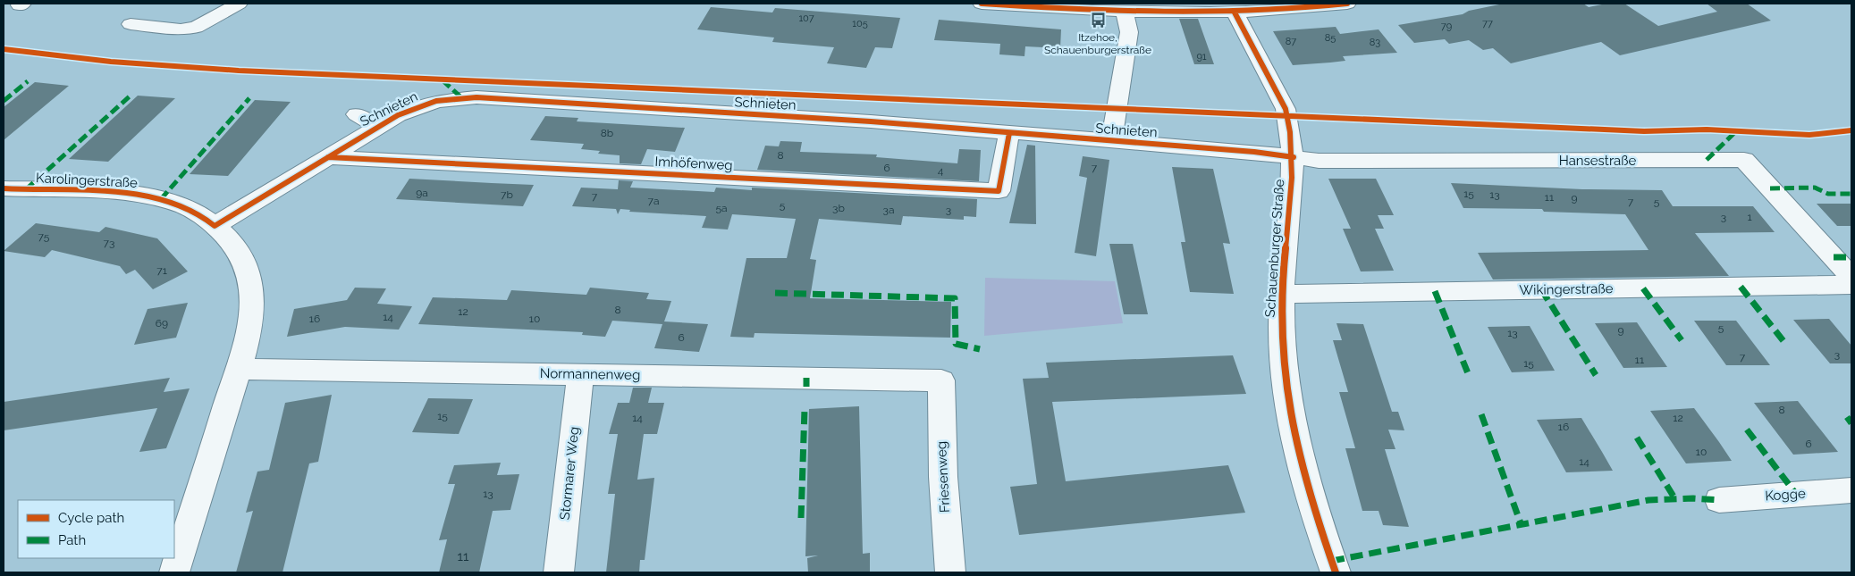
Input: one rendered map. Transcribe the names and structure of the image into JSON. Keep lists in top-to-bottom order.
{
  "streets": {
    "street": [
      "Schnieten",
      "Hansestraße",
      "Imhöfenweg",
      "Karolingerstraße",
      "Schauenburger Straße",
      "Wikingerstraße",
      "Normannenweg",
      "Stormarer Weg",
      "Friesenweg",
      "Kogge"
    ]
  },
  "crossings": [
    ["Schnieten", "Hansestraße"],
    ["Schnieten", "Imhöfenweg"],
    ["Schnieten", "Karolingerstraße"],
    ["Schnieten", "Schauenburger Straße"],
    ["Hansestraße", "Schauenburger Straße"],
    ["Karolingerstraße", "Normannenweg"],
    ["Schauenburger Straße", "Wikingerstraße"],
    ["Normannenweg", "Stormarer Weg"],
    ["Normannenweg", "Friesenweg"]
  ],
  "places": {
    "bus stop": ["Itzehoe, Schauenburgerstraße"]
  },
  "house_numbers": [
    "107",
    "105",
    "77",
    "79",
    "85",
    "87",
    "83",
    "91",
    "8b",
    "8",
    "6",
    "7",
    "4",
    "9a",
    "15",
    "7b",
    "13",
    "7",
    "11",
    "9",
    "7a",
    "7",
    "5",
    "5",
    "5a",
    "3b",
    "3a",
    "3",
    "3",
    "1",
    "75",
    "73",
    "71",
    "8",
    "12",
    "14",
    "16",
    "10",
    "69",
    "5",
    "9",
    "13",
    "6",
    "3",
    "7",
    "11",
    "15",
    "8",
    "15",
    "14",
    "12",
    "16",
    "6",
    "10",
    "14",
    "13",
    "11"
  ],
  "legend": ["Cycle path", "Path"]
}
